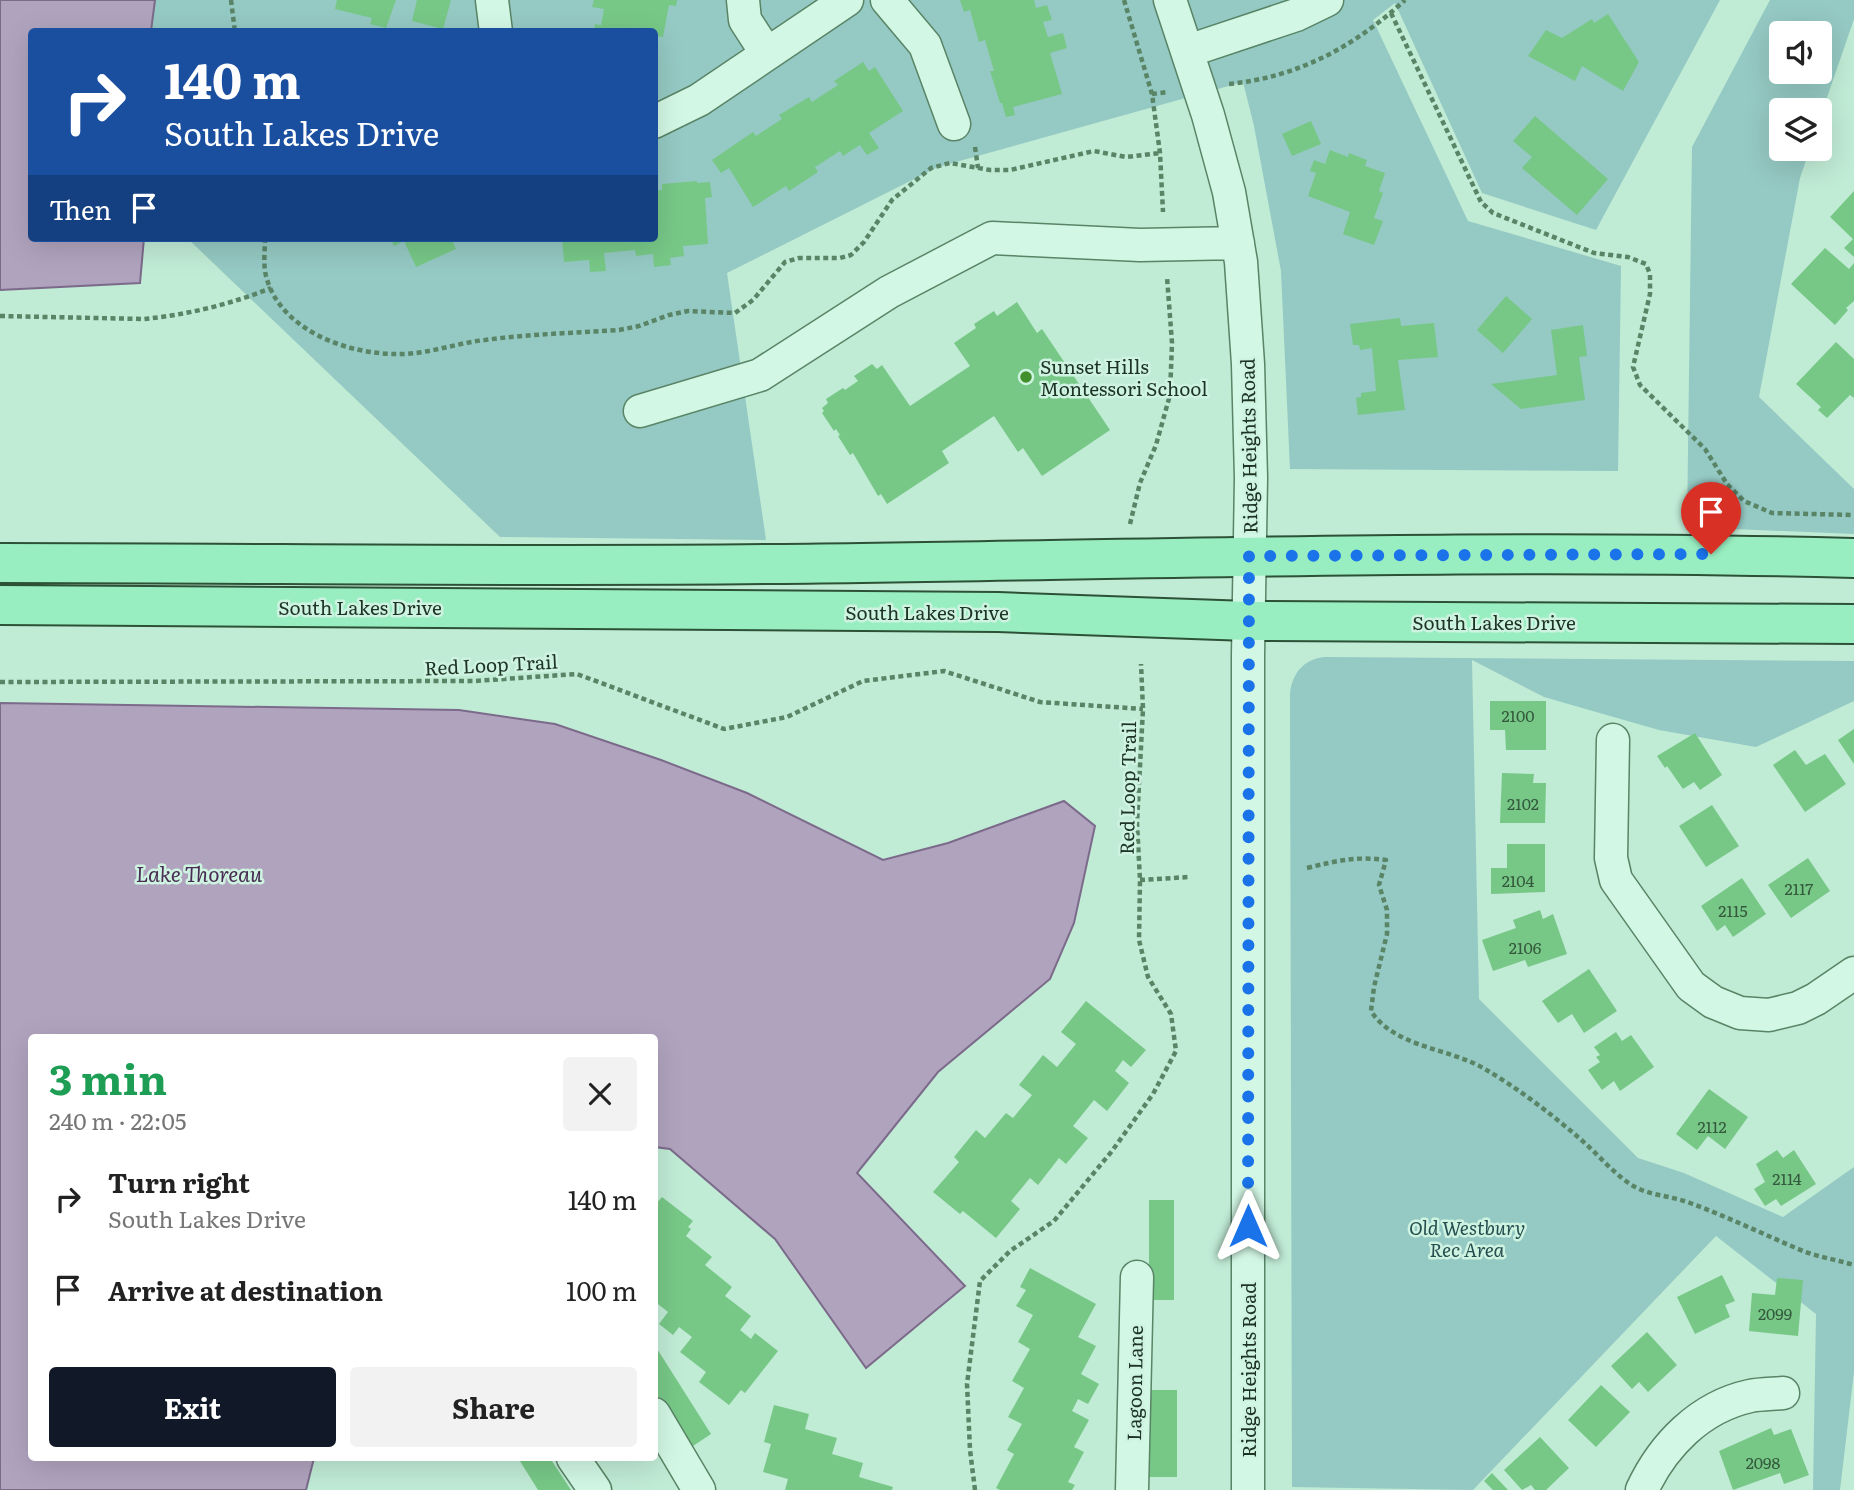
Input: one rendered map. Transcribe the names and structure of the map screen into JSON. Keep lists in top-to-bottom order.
{
  "streets": {
    "main road": ["South Lakes Drive"],
    "street": ["Ridge Heights Road", "Lagoon Lane"],
    "path": ["Red Loop Trail"]
  },
  "crossings": [
    ["Ridge Heights Road", "South Lakes Drive"]
  ],
  "water": ["Lake Thoreau"],
  "parks": ["Old Westbury Rec Area"],
  "places": ["Sunset Hills Montessori School"],
  "house_numbers": [
    "2100",
    "2102",
    "2104",
    "2117",
    "2115",
    "2106",
    "2112",
    "2114",
    "2099",
    "2098"
  ],
  "page": {
    "turn": ["140 m", "South Lakes Drive"],
    "then": "Then",
    "heading": ["3 min", "240 m · 22:05"],
    "list": [
      {
        "name": "Turn right",
        "note": "South Lakes Drive",
        "value": "140 m"
      },
      {
        "name": "Arrive at destination",
        "value": "100 m"
      }
    ],
    "buttons": ["Exit", "Share"]
  }
}
